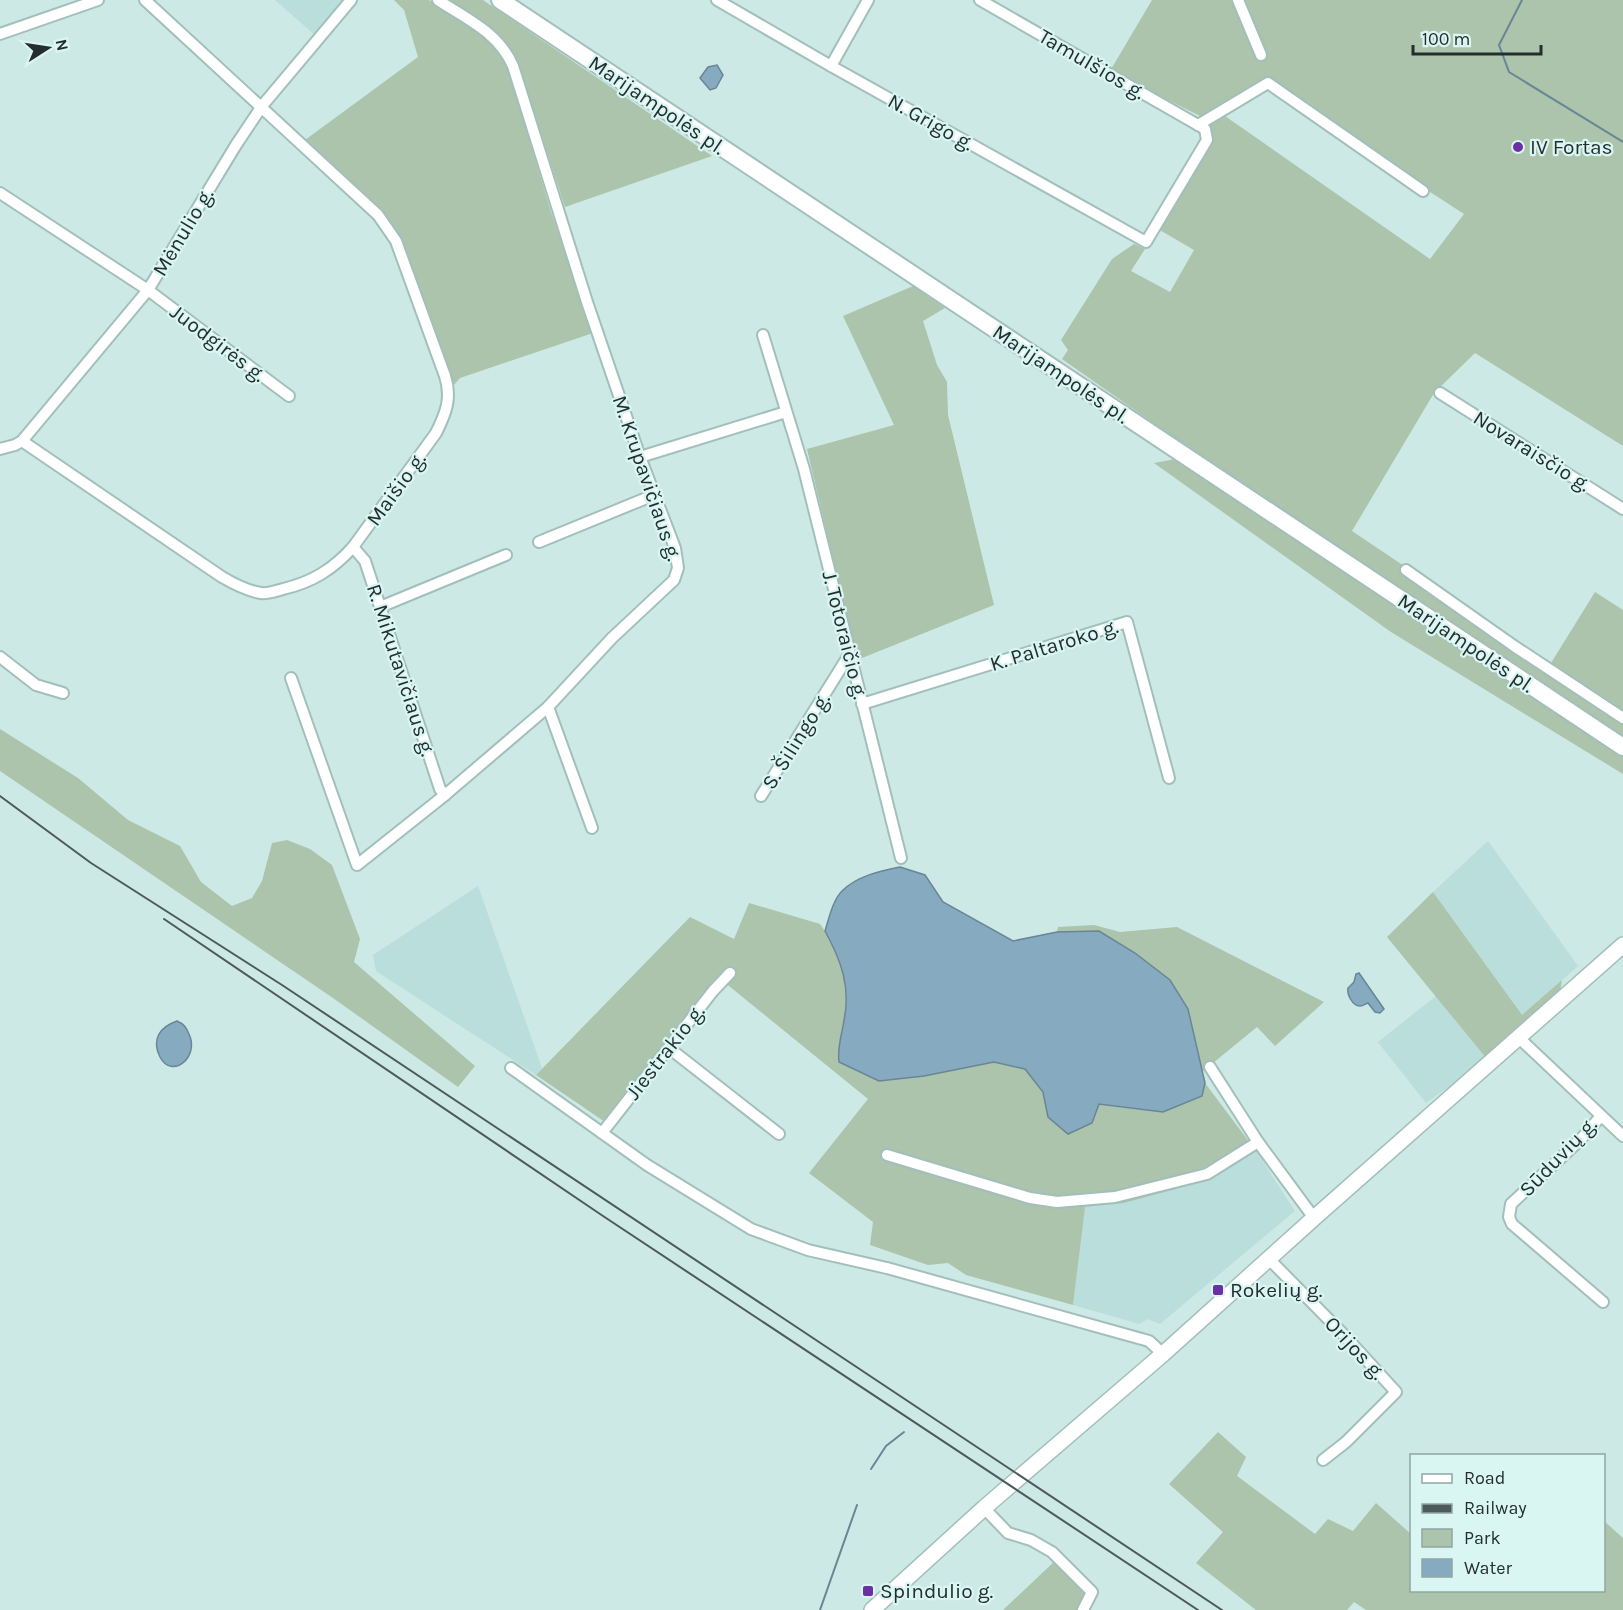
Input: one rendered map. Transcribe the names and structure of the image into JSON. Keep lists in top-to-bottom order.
{
  "streets": {
    "main road": ["Marijampolės pl."],
    "street": [
      "Tamulšios g.",
      "N. Grigo g.",
      "Mėnulio g.",
      "Juodgirės g.",
      "Novaraisčio g.",
      "M. Krupavičiaus g.",
      "Maišio g.",
      "J. Totoraičio g.",
      "K. Paltaroko g.",
      "R. Mikutavičiaus g.",
      "S. Šilingo g.",
      "Jiestrakio g.",
      "Sūduvių g.",
      "Orijos g."
    ]
  },
  "crossings": [
    ["Tamulšios g.", "N. Grigo g."],
    ["Mėnulio g.", "Juodgirės g."],
    ["Mėnulio g.", "Maišio g."],
    ["M. Krupavičiaus g.", "R. Mikutavičiaus g."],
    ["Maišio g.", "R. Mikutavičiaus g."],
    ["J. Totoraičio g.", "K. Paltaroko g."],
    ["J. Totoraičio g.", "S. Šilingo g."]
  ],
  "places": {
    "other": ["IV Fortas"],
    "transit": ["Rokelių g.", "Spindulio g."]
  },
  "legend": [
    "Road",
    "Railway",
    "Park",
    "Water"
  ],
  "scale_bar": "100 m",
  "north": "right"
}
